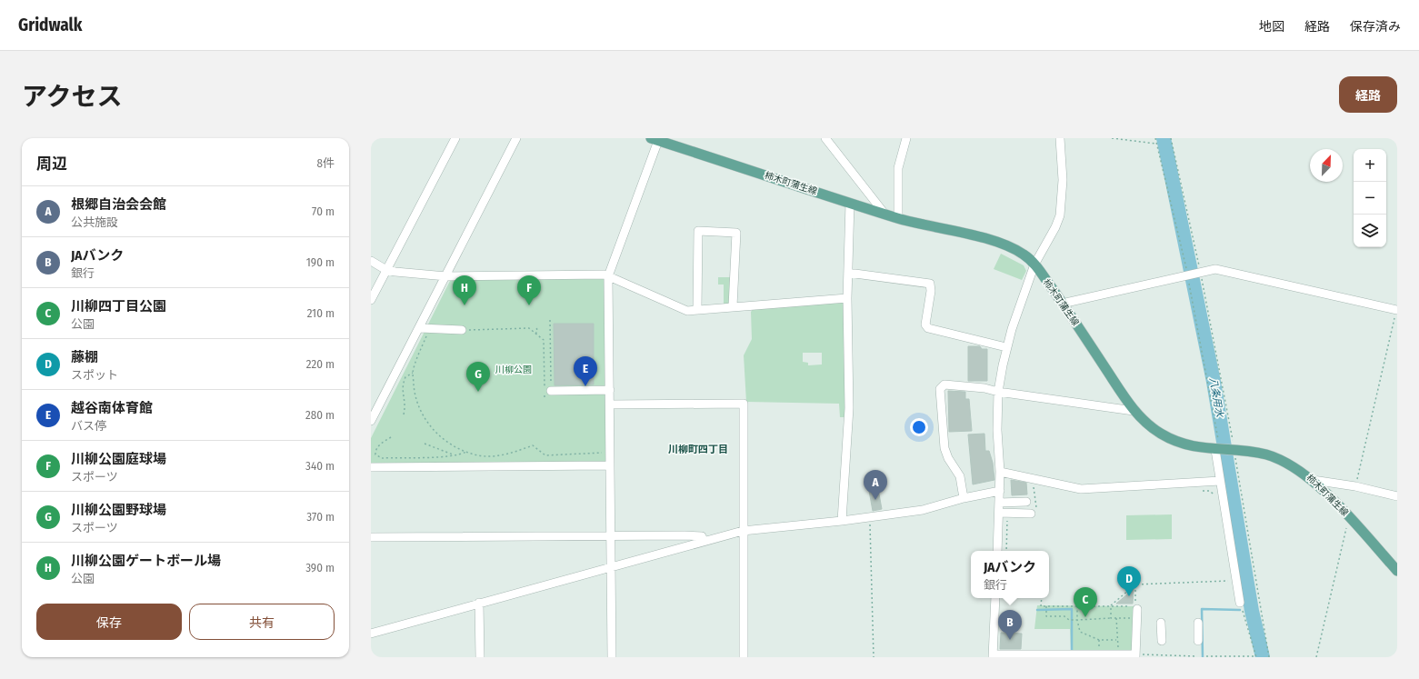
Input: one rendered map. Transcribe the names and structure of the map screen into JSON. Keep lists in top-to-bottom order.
{
  "streets": {
    "main road": ["柿木町蒲生線"]
  },
  "districts": ["川柳町四丁目"],
  "water": ["八条用水"],
  "parks": ["川柳公園"],
  "north": "top right",
  "page": {
    "header": "Gridwalk",
    "nav": ["地図", "経路", "保存済み"],
    "title": "アクセス",
    "buttons": [
      "経路",
      ["保存", "共有"]
    ],
    "heading": ["周辺", "8件"],
    "map_buttons": ["+", "−"],
    "list": [
      {
        "mark": "A",
        "name": "根郷自治会会館",
        "note": "公共施設",
        "value": "70 m"
      },
      {
        "mark": "B",
        "name": "JAバンク",
        "note": "銀行",
        "value": "190 m"
      },
      {
        "mark": "C",
        "name": "川柳四丁目公園",
        "note": "公園",
        "value": "210 m"
      },
      {
        "mark": "D",
        "name": "藤棚",
        "note": "スポット",
        "value": "220 m"
      },
      {
        "mark": "E",
        "name": "越谷南体育館",
        "note": "バス停",
        "value": "280 m"
      },
      {
        "mark": "F",
        "name": "川柳公園庭球場",
        "note": "スポーツ",
        "value": "340 m"
      },
      {
        "mark": "G",
        "name": "川柳公園野球場",
        "note": "スポーツ",
        "value": "370 m"
      },
      {
        "mark": "H",
        "name": "川柳公園ゲートボール場",
        "note": "公園",
        "value": "390 m"
      }
    ],
    "pins": [
      "F",
      "H",
      "E",
      "G",
      "A",
      "D",
      "C",
      "B"
    ],
    "popup": ["JAバンク", "銀行"]
  }
}
